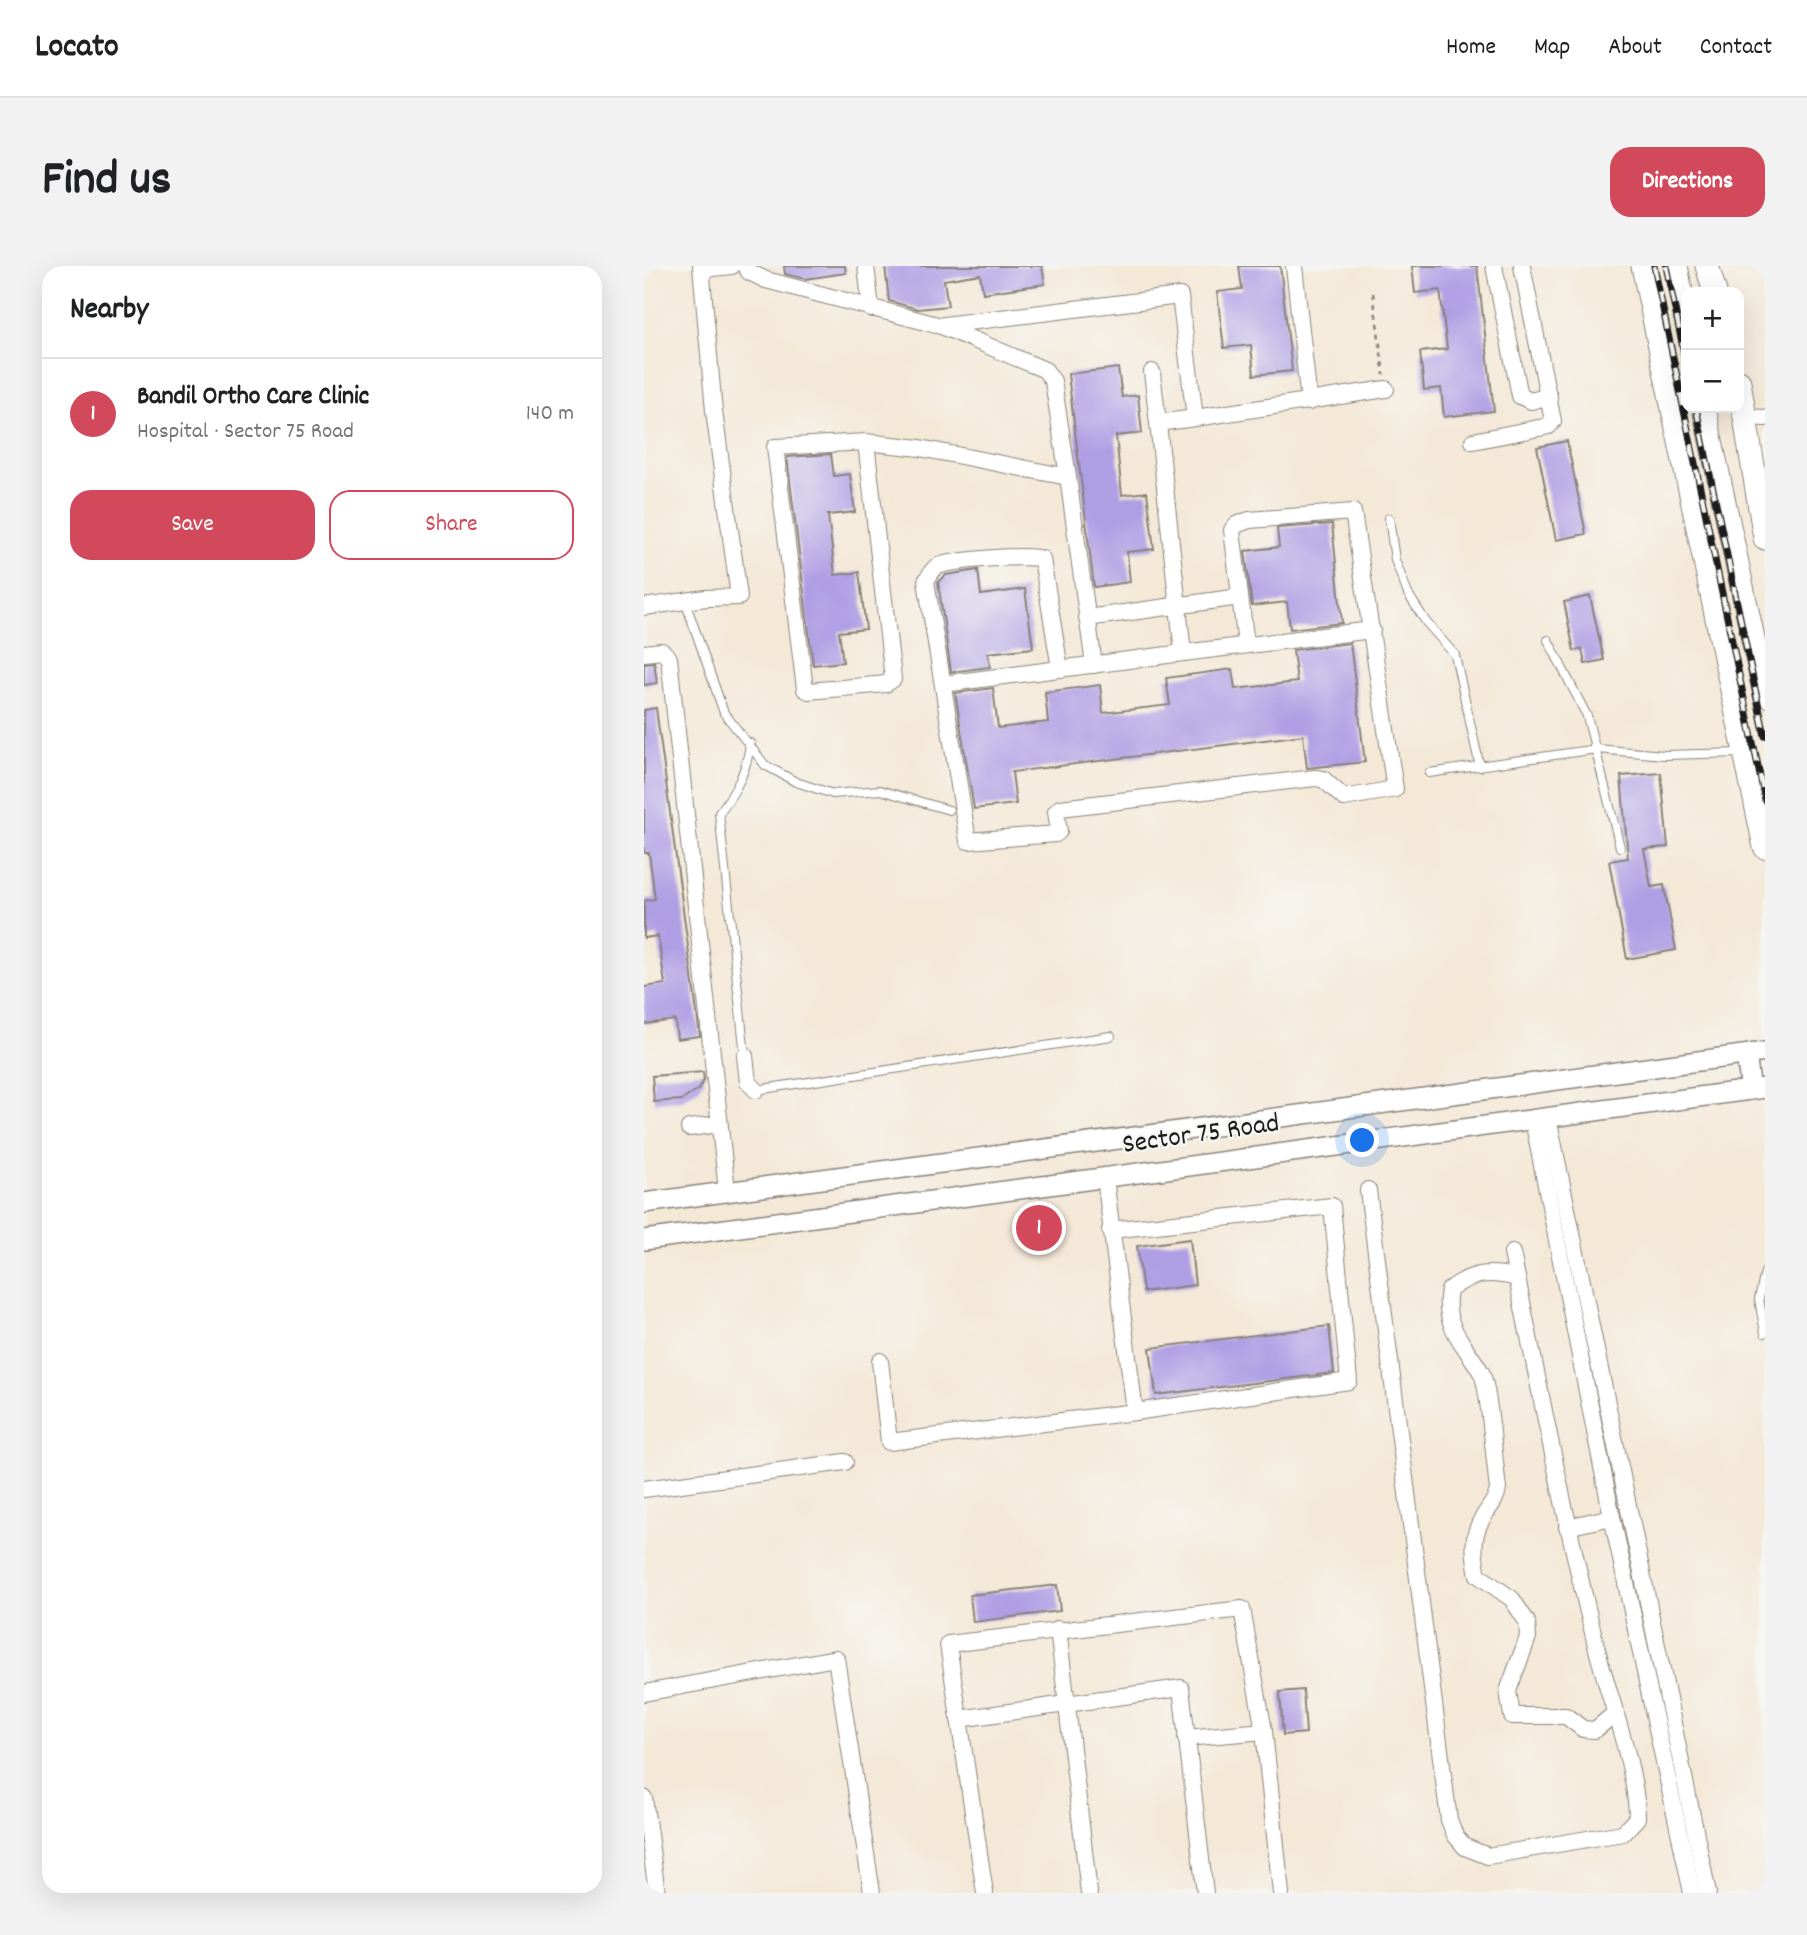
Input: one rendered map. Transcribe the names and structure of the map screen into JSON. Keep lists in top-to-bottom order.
{
  "streets": {
    "street": ["Sector 75 Road"]
  },
  "page": {
    "header": "Locato",
    "nav": [
      "Home",
      "Map",
      "About",
      "Contact"
    ],
    "title": "Find us",
    "buttons": [
      "Directions",
      ["Save", "Share"]
    ],
    "heading": "Nearby",
    "map_buttons": ["+", "−"],
    "list": [
      {
        "mark": "1",
        "name": "Bandil Ortho Care Clinic",
        "note": "Hospital · Sector 75 Road",
        "value": "140 m"
      }
    ],
    "pins": "1"
  }
}
